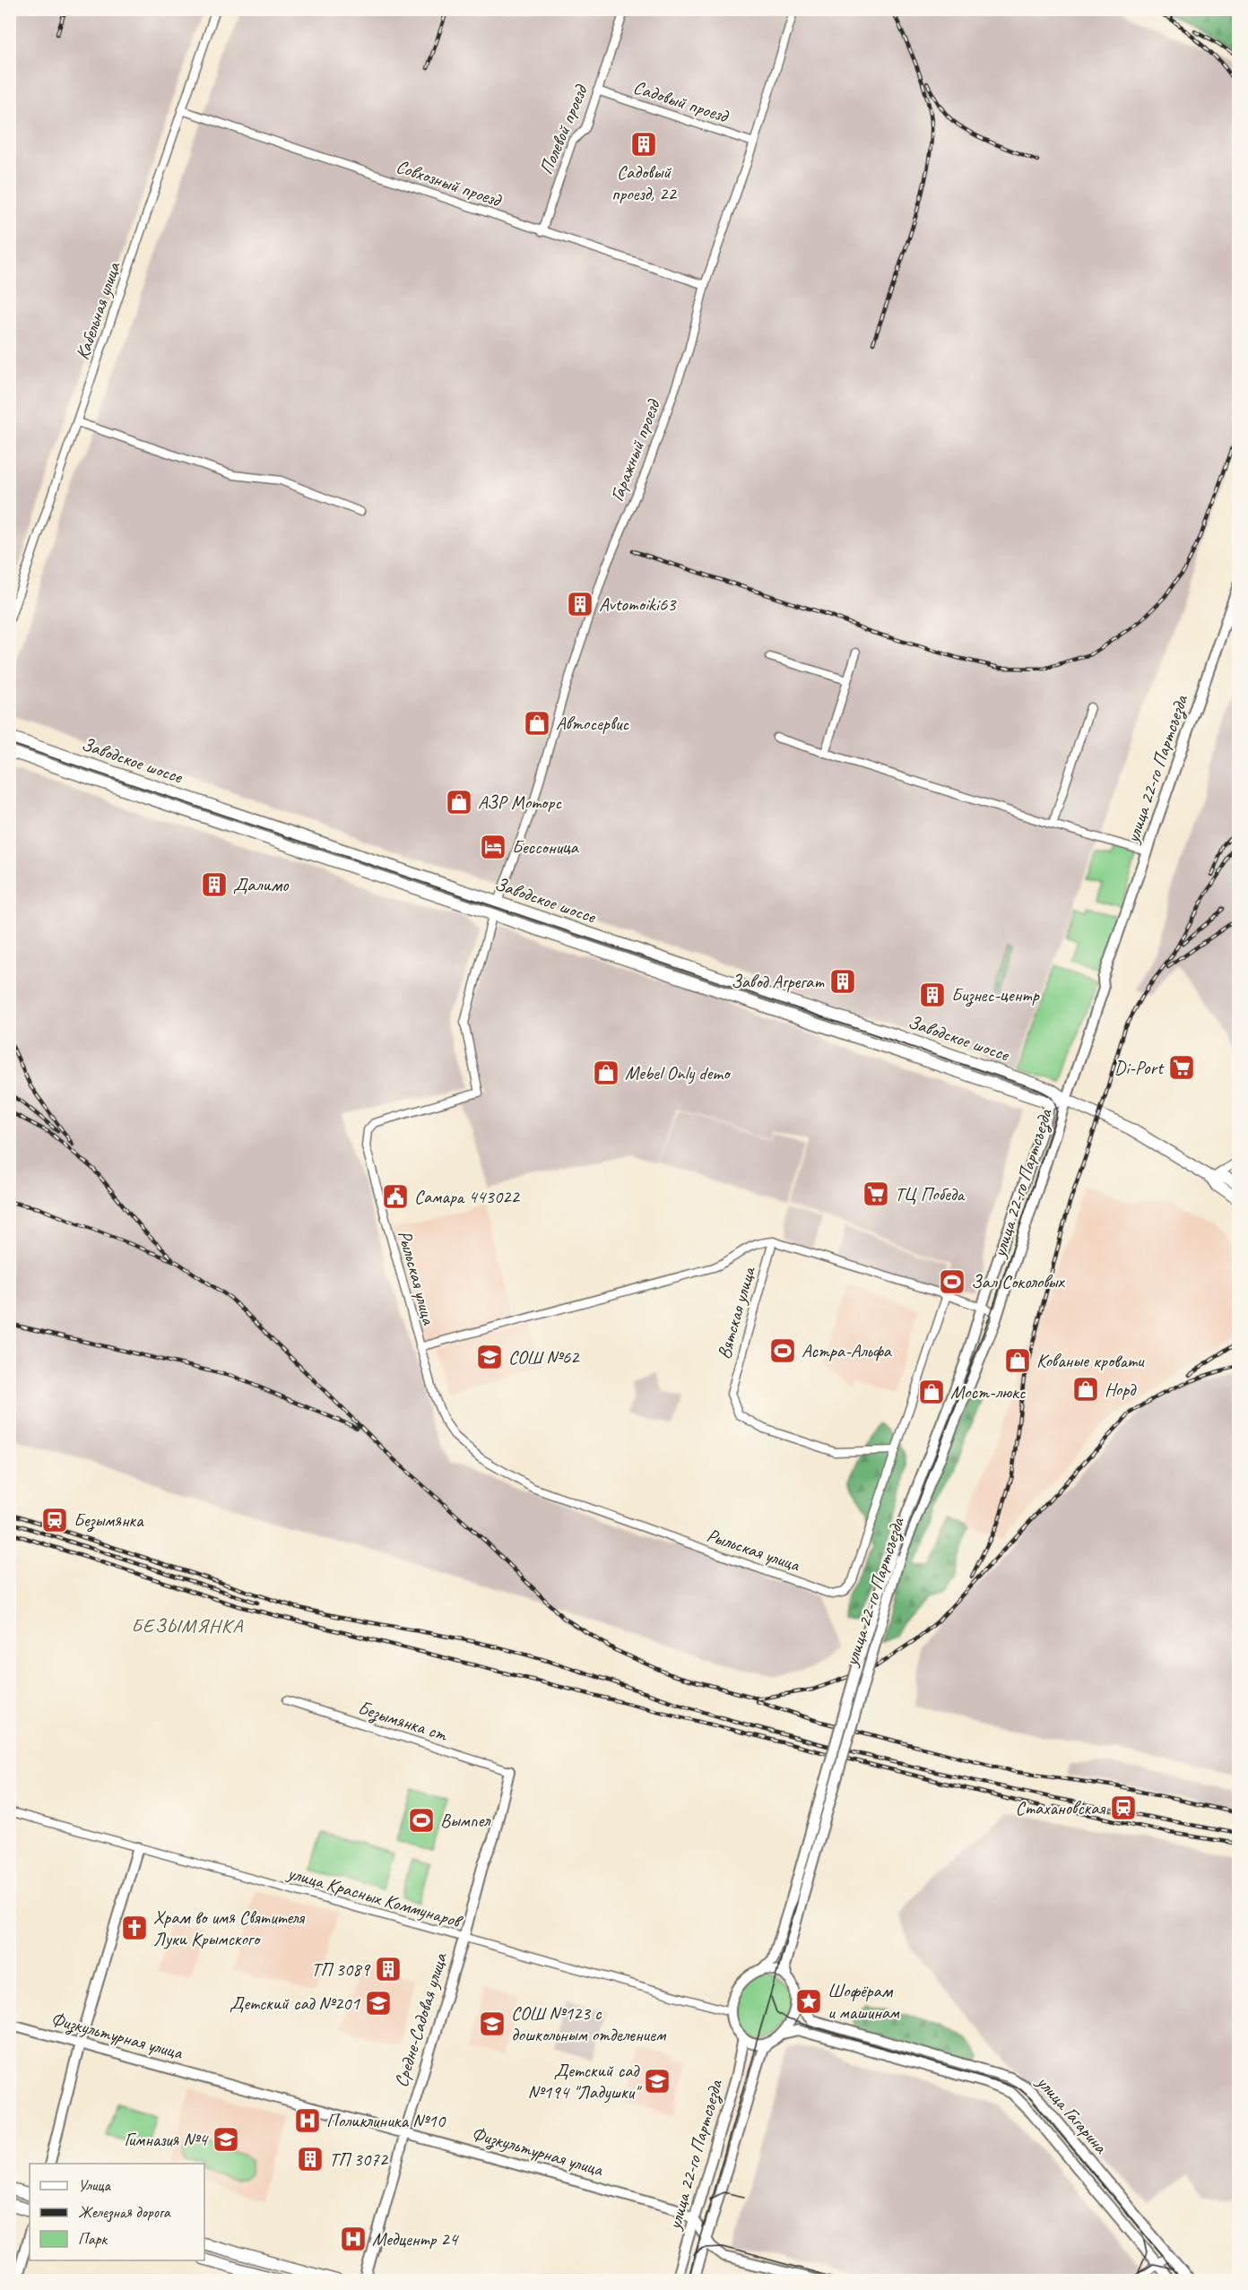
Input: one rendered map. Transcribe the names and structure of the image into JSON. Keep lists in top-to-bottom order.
{
  "streets": {
    "main road": [
      "Заводское шоссе",
      "улица 22-го Партсъезда",
      "Средне-Садовая улица",
      "Физкультурная улица",
      "улица Гагарина"
    ],
    "street": [
      "Садовый проезд",
      "Полевой проезд",
      "Совхозный проезд",
      "Кабельная улица",
      "Гаражный проезд",
      "Рыльская улица",
      "Вятская улица",
      "Безымянка ст",
      "улица Красных Коммунаров"
    ]
  },
  "crossings": [
    ["Садовый проезд", "Полевой проезд"],
    ["Садовый проезд", "Гаражный проезд"],
    ["Полевой проезд", "Совхозный проезд"],
    ["Совхозный проезд", "Кабельная улица"],
    ["Совхозный проезд", "Гаражный проезд"],
    ["Гаражный проезд", "Заводское шоссе"],
    ["Заводское шоссе", "улица 22-го Партсъезда"],
    ["Заводское шоссе", "Рыльская улица"],
    ["улица 22-го Партсъезда", "улица Красных Коммунаров"],
    ["улица 22-го Партсъезда", "Физкультурная улица"],
    ["улица 22-го Партсъезда", "улица Гагарина"],
    ["Рыльская улица", "Вятская улица"],
    ["Безымянка ст", "Средне-Садовая улица"],
    ["улица Красных Коммунаров", "Средне-Садовая улица"],
    ["улица Красных Коммунаров", "улица Гагарина"],
    ["Средне-Садовая улица", "Физкультурная улица"]
  ],
  "districts": ["БЕЗЫМЯНКА"],
  "places": {
    "building": [
      "Садовый проезд, 22",
      "Avtomoiki63",
      "Далимо",
      "Завод Агрегат",
      "Бизнес-центр",
      "ТП 3089",
      "ТП 3072"
    ],
    "shop": [
      "Автосервис",
      "АЗР Моторс",
      "Mebel Only demo",
      "Кованые кровати",
      "Норд",
      "Мост-люкс"
    ],
    "hotel": ["Бессоница"],
    "supermarket": ["Di-Port", "ТЦ Победа"],
    "public building": ["Самара 443022"],
    "sports": ["Зал Соколовых", "Астра-Альфа", "Вымпел"],
    "school or university": [
      "СОШ №62",
      "Детский сад №201",
      "СОШ №123 с дошкольным отделением",
      "Детский сад №194 \"Ладушки\"",
      "Гимназия №4"
    ],
    "station": ["Безымянка", "Стахановская"],
    "church": ["Храм во имя Святителя Луки Крымского"],
    "place": ["Шофёрам и машинам"],
    "hospital": ["Поликлиника №10", "Медцентр 24"]
  },
  "legend": ["Улица", "Железная дорога", "Парк"]
}
